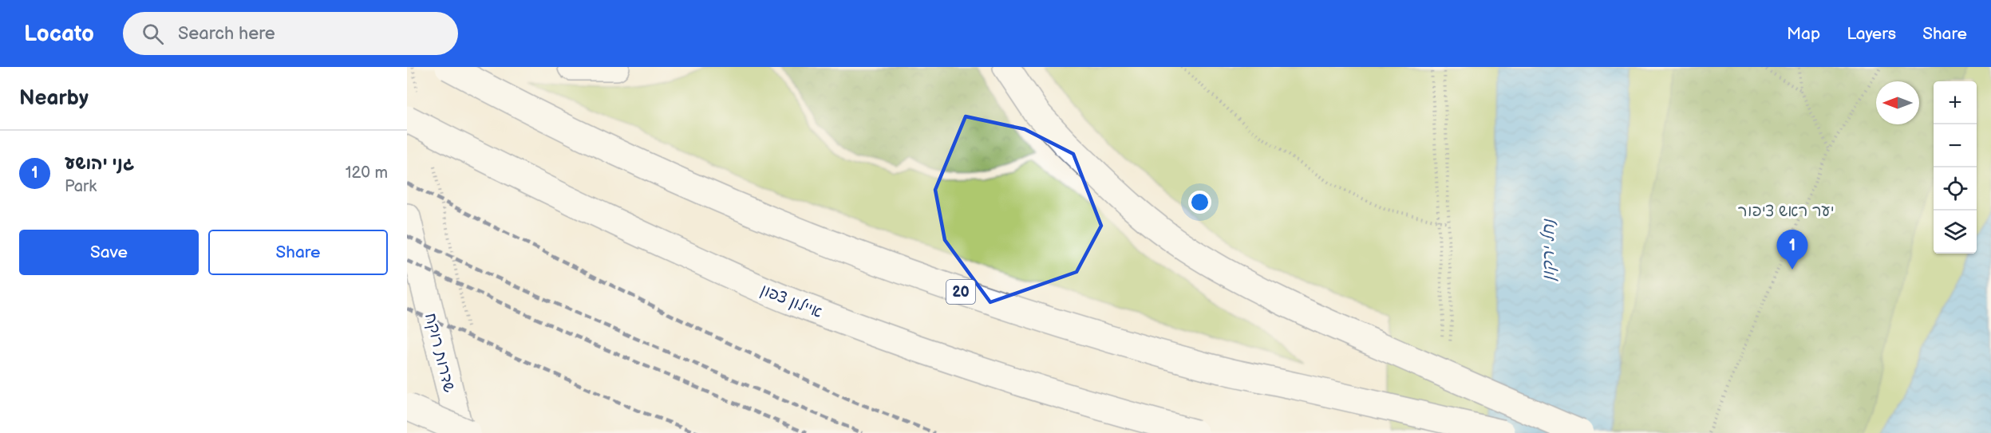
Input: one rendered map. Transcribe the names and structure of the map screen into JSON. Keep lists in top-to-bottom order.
{
  "streets": {
    "main road": ["20", "איילון צפון", "שדרות רוקח"]
  },
  "water": ["נחל ירקון"],
  "parks": ["יער ראש ציפור"],
  "north": "left",
  "page": {
    "header": "Locato",
    "search": "Search here",
    "nav": ["Map", "Layers", "Share"],
    "heading": "Nearby",
    "map_buttons": ["+", "−"],
    "list": [
      {
        "mark": "1",
        "name": "גני יהושע",
        "note": "Park",
        "value": "120 m"
      }
    ],
    "buttons": ["Save", "Share"],
    "pins": "1"
  }
}
